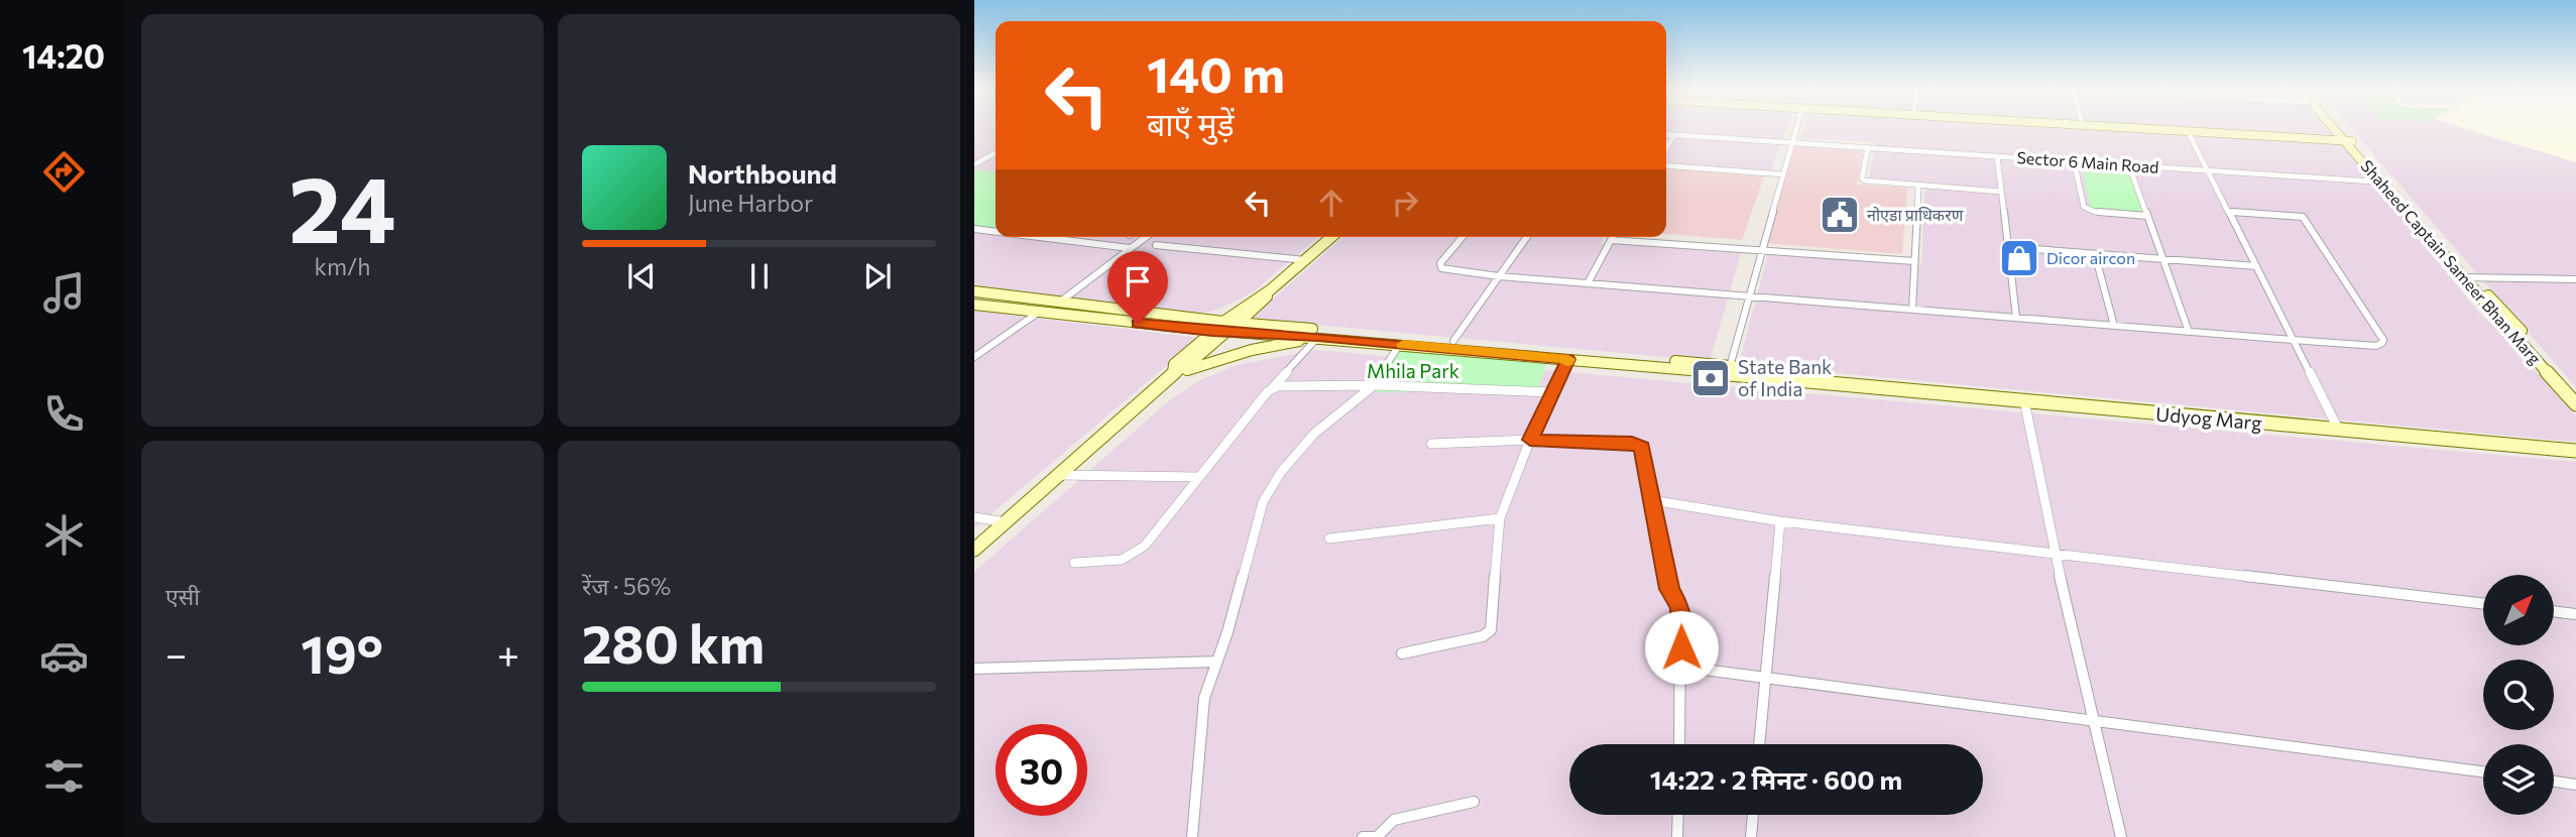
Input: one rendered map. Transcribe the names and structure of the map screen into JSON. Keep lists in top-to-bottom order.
{
  "streets": {
    "street": ["Sector 6 Main Road", "Shaheed Captain Sameer Bhan Marg", "Udyog Marg"]
  },
  "crossings": [
    ["Sector 6 Main Road", "Shaheed Captain Sameer Bhan Marg"]
  ],
  "parks": ["Mhila Park"],
  "places": {
    "public building": ["नोएडा प्राधिकरण"],
    "shop": ["Dicor aircon"],
    "bank": ["State Bank of India"]
  },
  "north": "top right",
  "page": {
    "tabs": "14:20",
    "tile": [
      ["24", "km/h"],
      "एसी",
      ["रेंज · 56%", "280 km"]
    ],
    "turn": ["140 m", "बाएँ मुड़ें"],
    "song": ["Northbound", "June Harbor"],
    "heat": ["−", "19°", "+"],
    "limit": "30",
    "trip": "14:22 · 2 मिनट · 600 m"
  }
}
